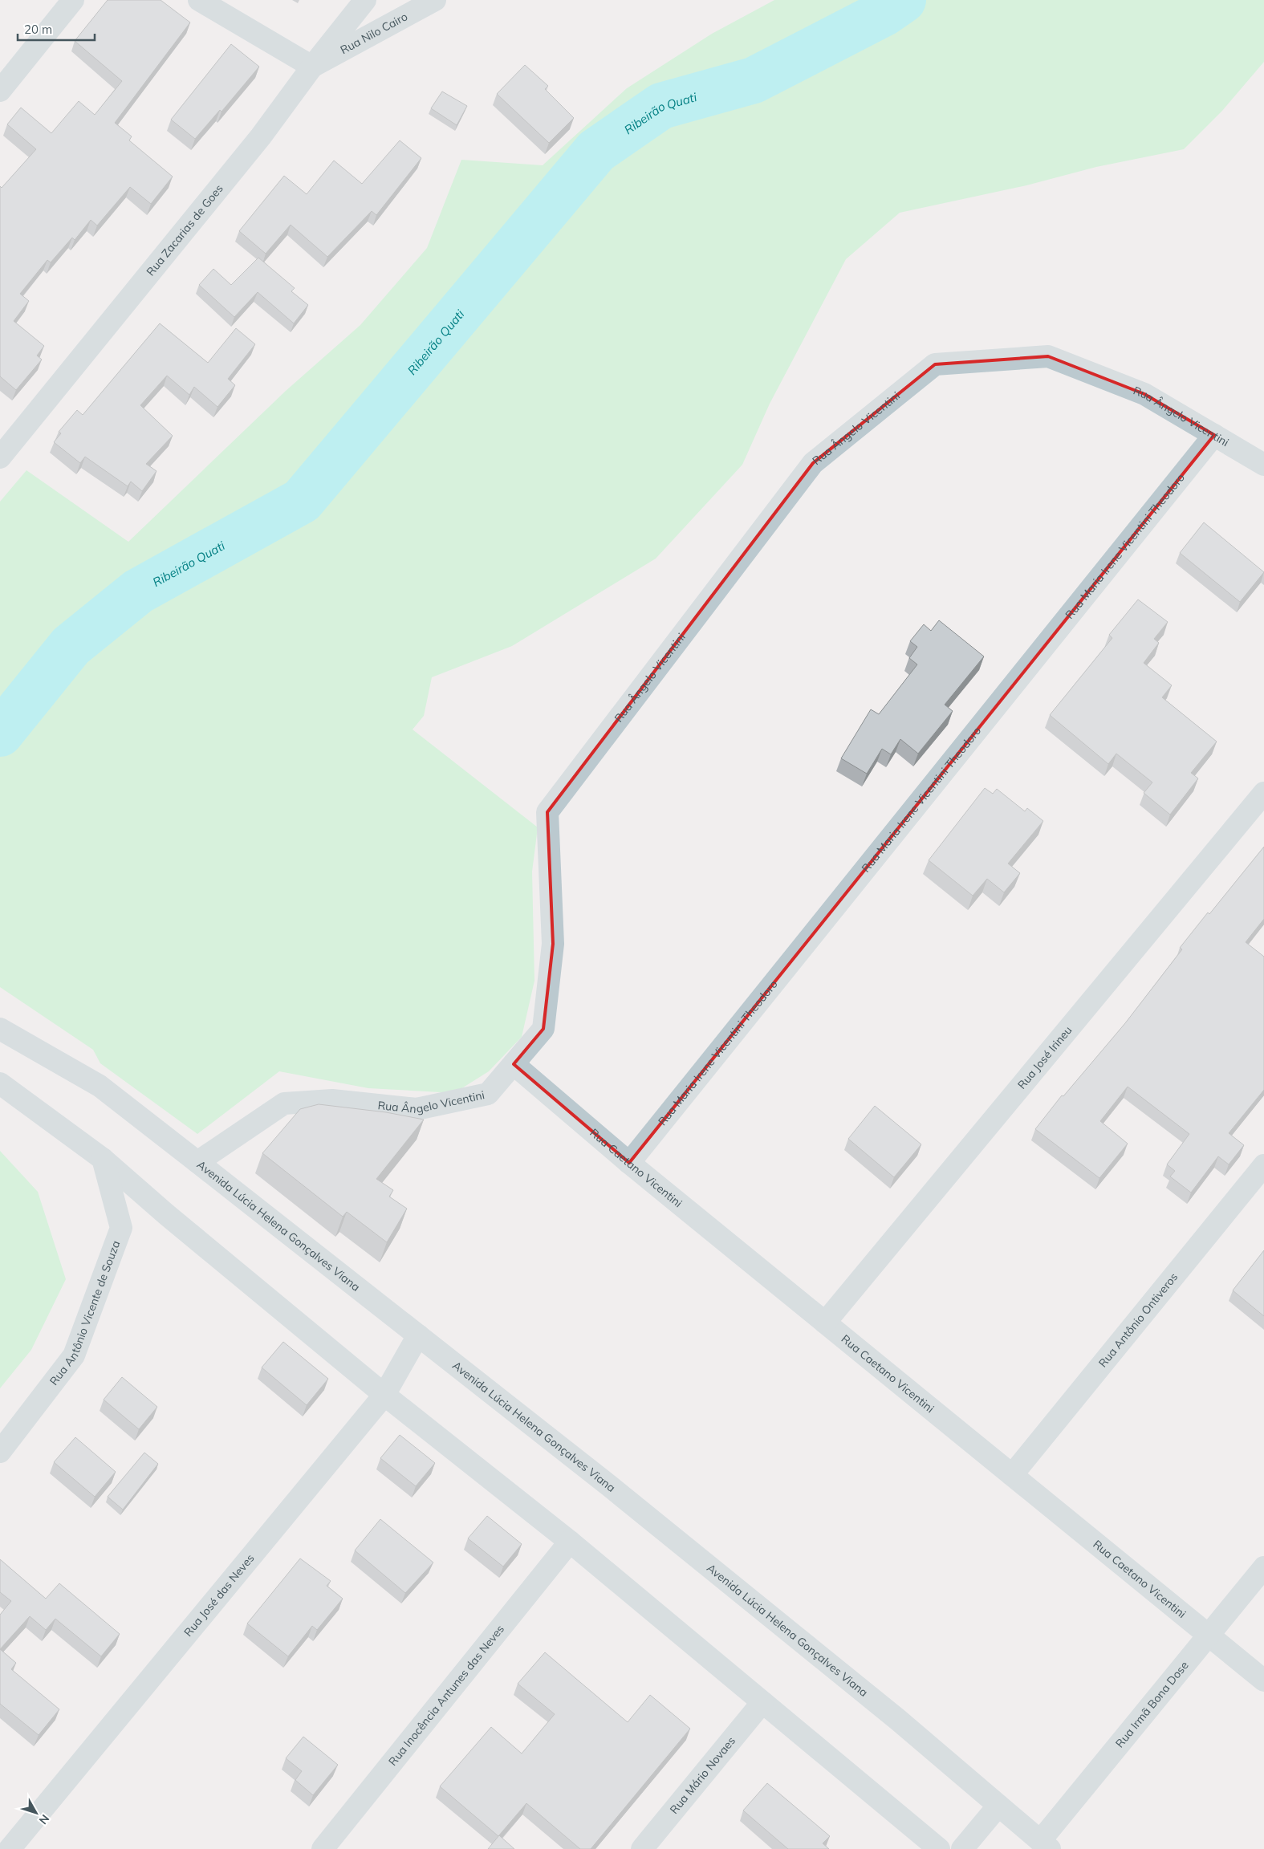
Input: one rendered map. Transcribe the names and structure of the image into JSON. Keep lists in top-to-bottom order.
{
  "streets": {
    "street": [
      "Rua Nilo Cairo",
      "Rua Zacarias de Goes",
      "Rua Ângelo Vicentini",
      "Rua Maria Irene Vicentini Theodoro",
      "Rua José Irineu",
      "Rua Caetano Vicentini",
      "Avenida Lúcia Helena Gonçalves Viana",
      "Rua Antônio Vicente de Souza",
      "Rua Antônio Ontiveros",
      "Rua José das Neves",
      "Rua Inocência Antunes das Neves",
      "Rua Irmã Bona Dose",
      "Rua Mário Novaes"
    ]
  },
  "crossings": [
    ["Rua Nilo Cairo", "Rua Zacarias de Goes"],
    ["Rua Ângelo Vicentini", "Rua Maria Irene Vicentini Theodoro"],
    ["Rua Ângelo Vicentini", "Rua Caetano Vicentini"],
    ["Rua Ângelo Vicentini", "Avenida Lúcia Helena Gonçalves Viana"],
    ["Rua Maria Irene Vicentini Theodoro", "Rua Caetano Vicentini"],
    ["Rua José Irineu", "Rua Caetano Vicentini"],
    ["Rua Caetano Vicentini", "Rua Antônio Ontiveros"],
    ["Rua Caetano Vicentini", "Rua Irmã Bona Dose"],
    ["Avenida Lúcia Helena Gonçalves Viana", "Rua José das Neves"],
    ["Avenida Lúcia Helena Gonçalves Viana", "Rua Irmã Bona Dose"]
  ],
  "water": ["Ribeirão Quati"],
  "scale_bar": "20 m",
  "north": "bottom right"
}
